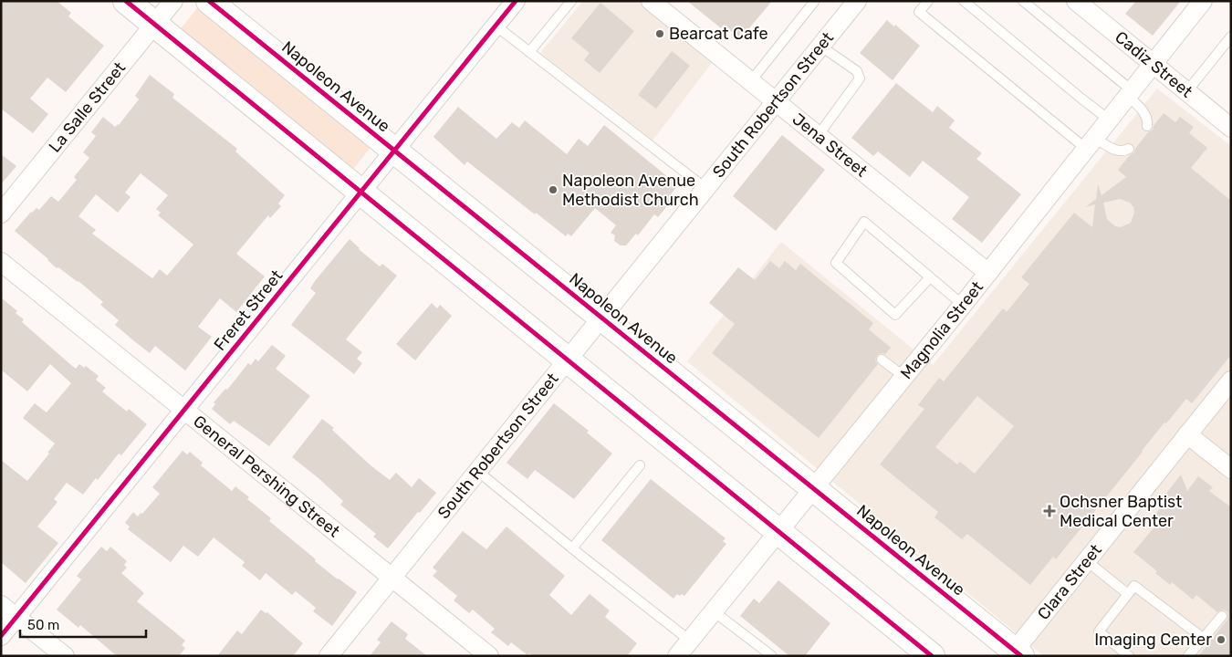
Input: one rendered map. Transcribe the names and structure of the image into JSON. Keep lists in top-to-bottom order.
{
  "streets": {
    "main road": ["Napoleon Avenue"],
    "street": [
      "Cadiz Street",
      "South Robertson Street",
      "La Salle Street",
      "Jena Street",
      "Freret Street",
      "Magnolia Street",
      "General Pershing Street",
      "Clara Street"
    ]
  },
  "crossings": [
    ["Cadiz Street", "Magnolia Street"],
    ["Napoleon Avenue", "South Robertson Street"],
    ["Napoleon Avenue", "Freret Street"],
    ["Napoleon Avenue", "Magnolia Street"],
    ["Napoleon Avenue", "Clara Street"],
    ["South Robertson Street", "Jena Street"],
    ["South Robertson Street", "General Pershing Street"],
    ["Jena Street", "Magnolia Street"],
    ["Freret Street", "General Pershing Street"]
  ],
  "places": {
    "other": ["Bearcat Cafe", "Napoleon Avenue Methodist Church", "Imaging Center"],
    "health": ["Ochsner Baptist Medical Center"]
  },
  "scale_bar": "50 m"
}
